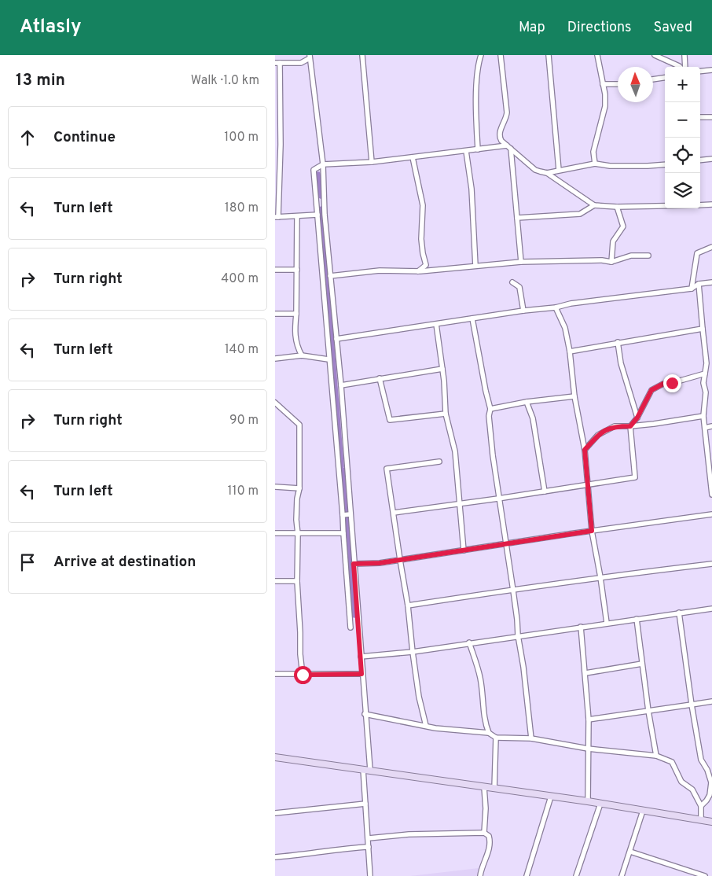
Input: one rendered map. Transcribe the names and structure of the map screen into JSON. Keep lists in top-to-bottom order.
{
  "north": "top",
  "page": {
    "header": "Atlasly",
    "nav": ["Map", "Directions", "Saved"],
    "heading": ["13 min", "Walk · 1.0 km"],
    "map_buttons": ["+", "−"],
    "list": [
      ["Continue", "100 m"],
      ["Turn left", "180 m"],
      ["Turn right", "400 m"],
      ["Turn left", "140 m"],
      ["Turn right", "90 m"],
      ["Turn left", "110 m"],
      "Arrive at destination"
    ]
  }
}
